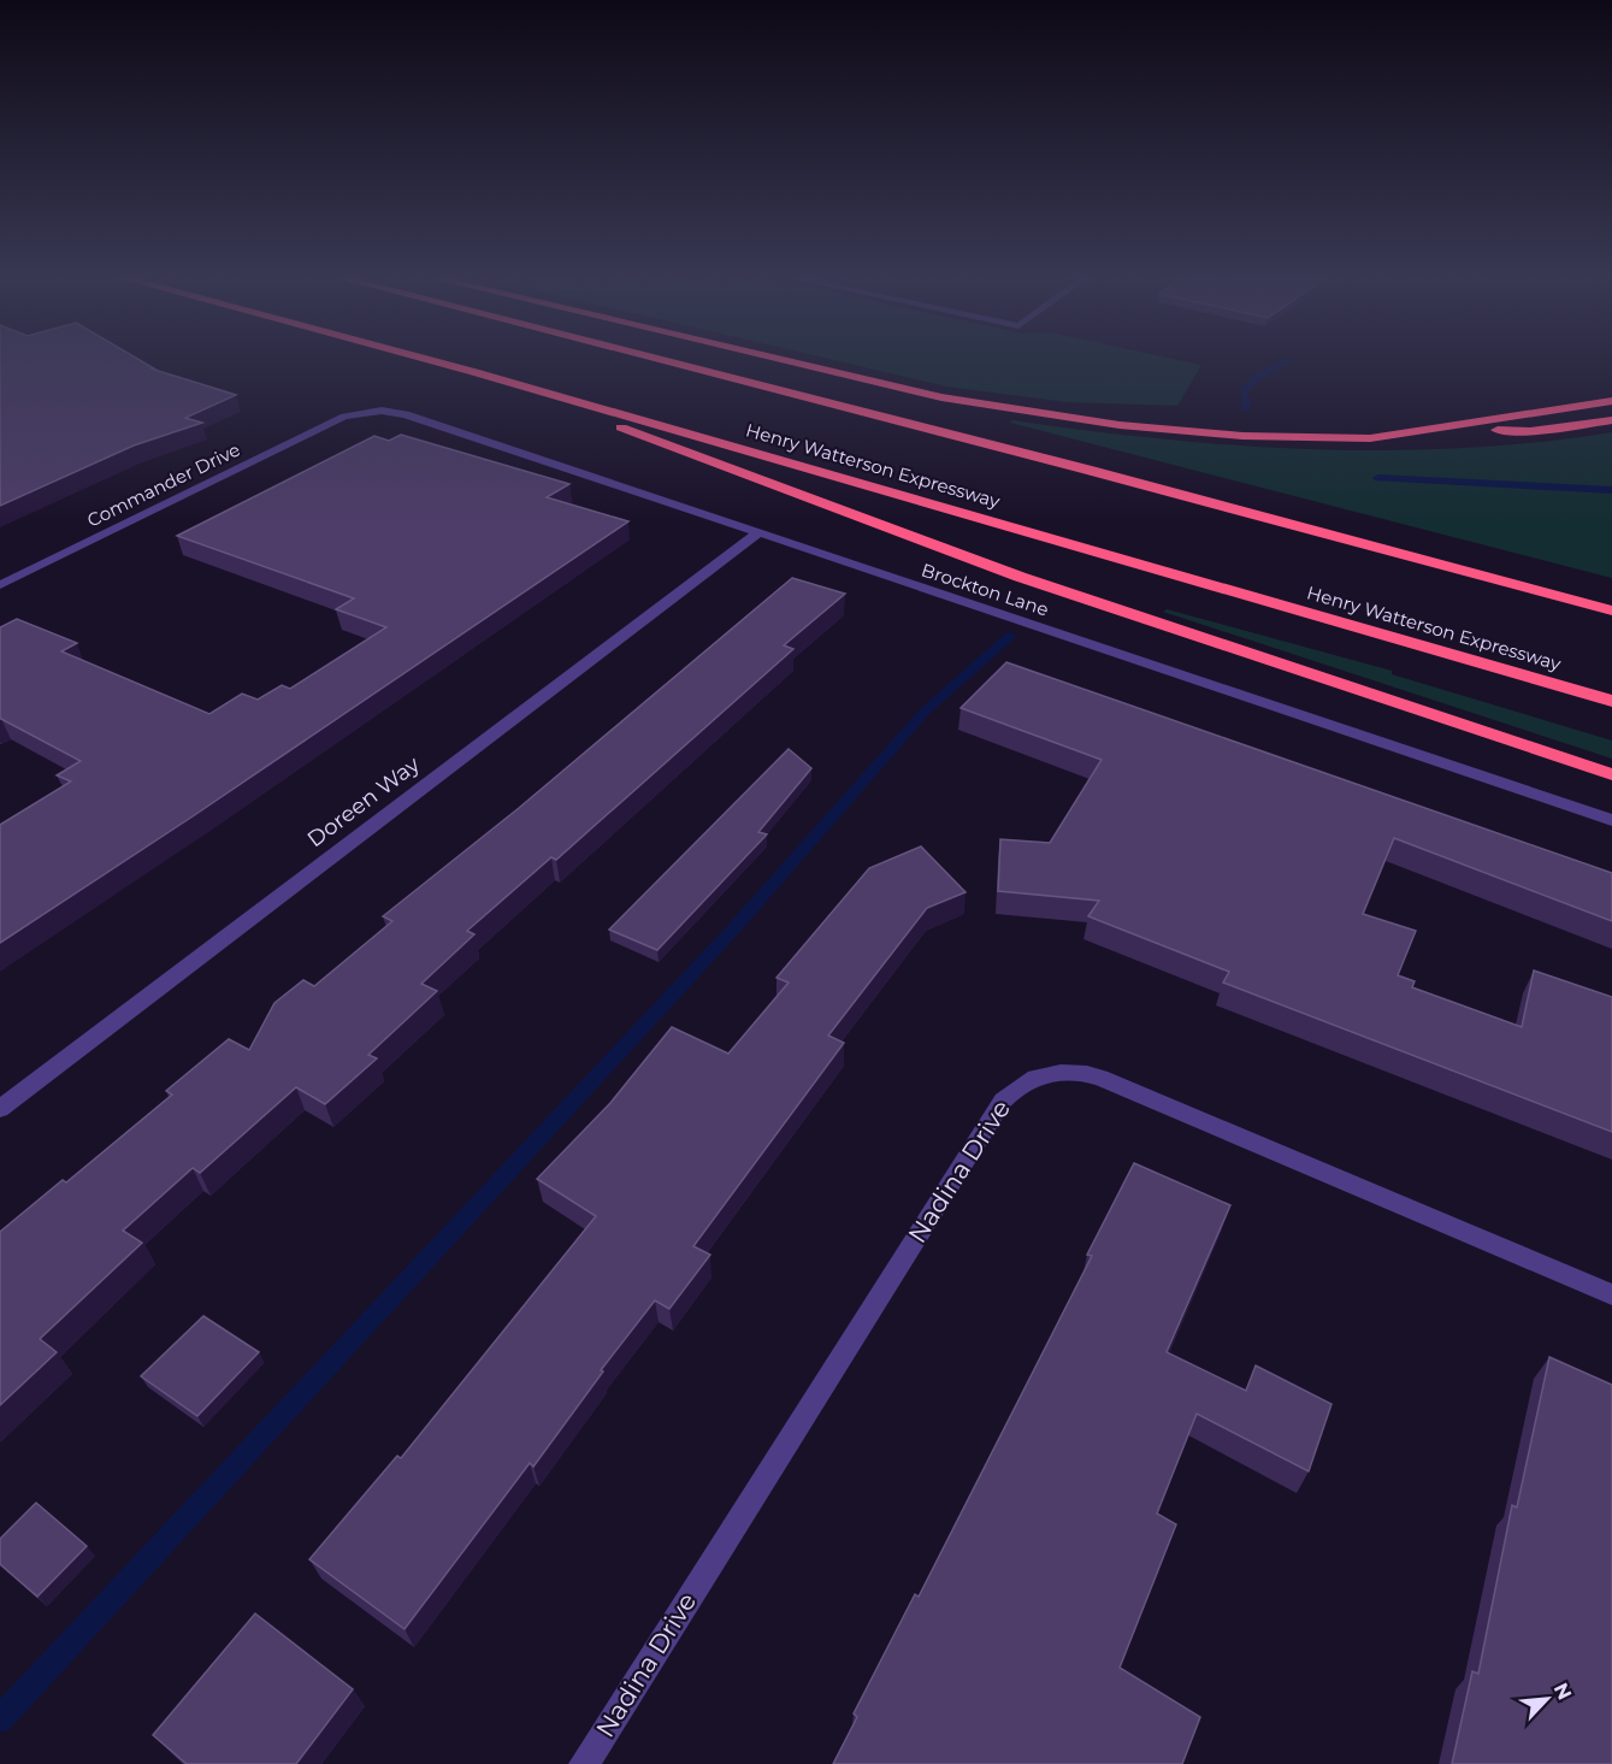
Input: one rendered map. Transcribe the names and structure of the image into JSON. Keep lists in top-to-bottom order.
{
  "streets": {
    "highway": ["Henry Watterson Expressway"],
    "street": [
      "Commander Drive",
      "Brockton Lane",
      "Doreen Way",
      "Nadina Drive"
    ]
  },
  "crossings": [
    ["Commander Drive", "Brockton Lane"],
    ["Brockton Lane", "Doreen Way"]
  ],
  "north": "top right"
}
